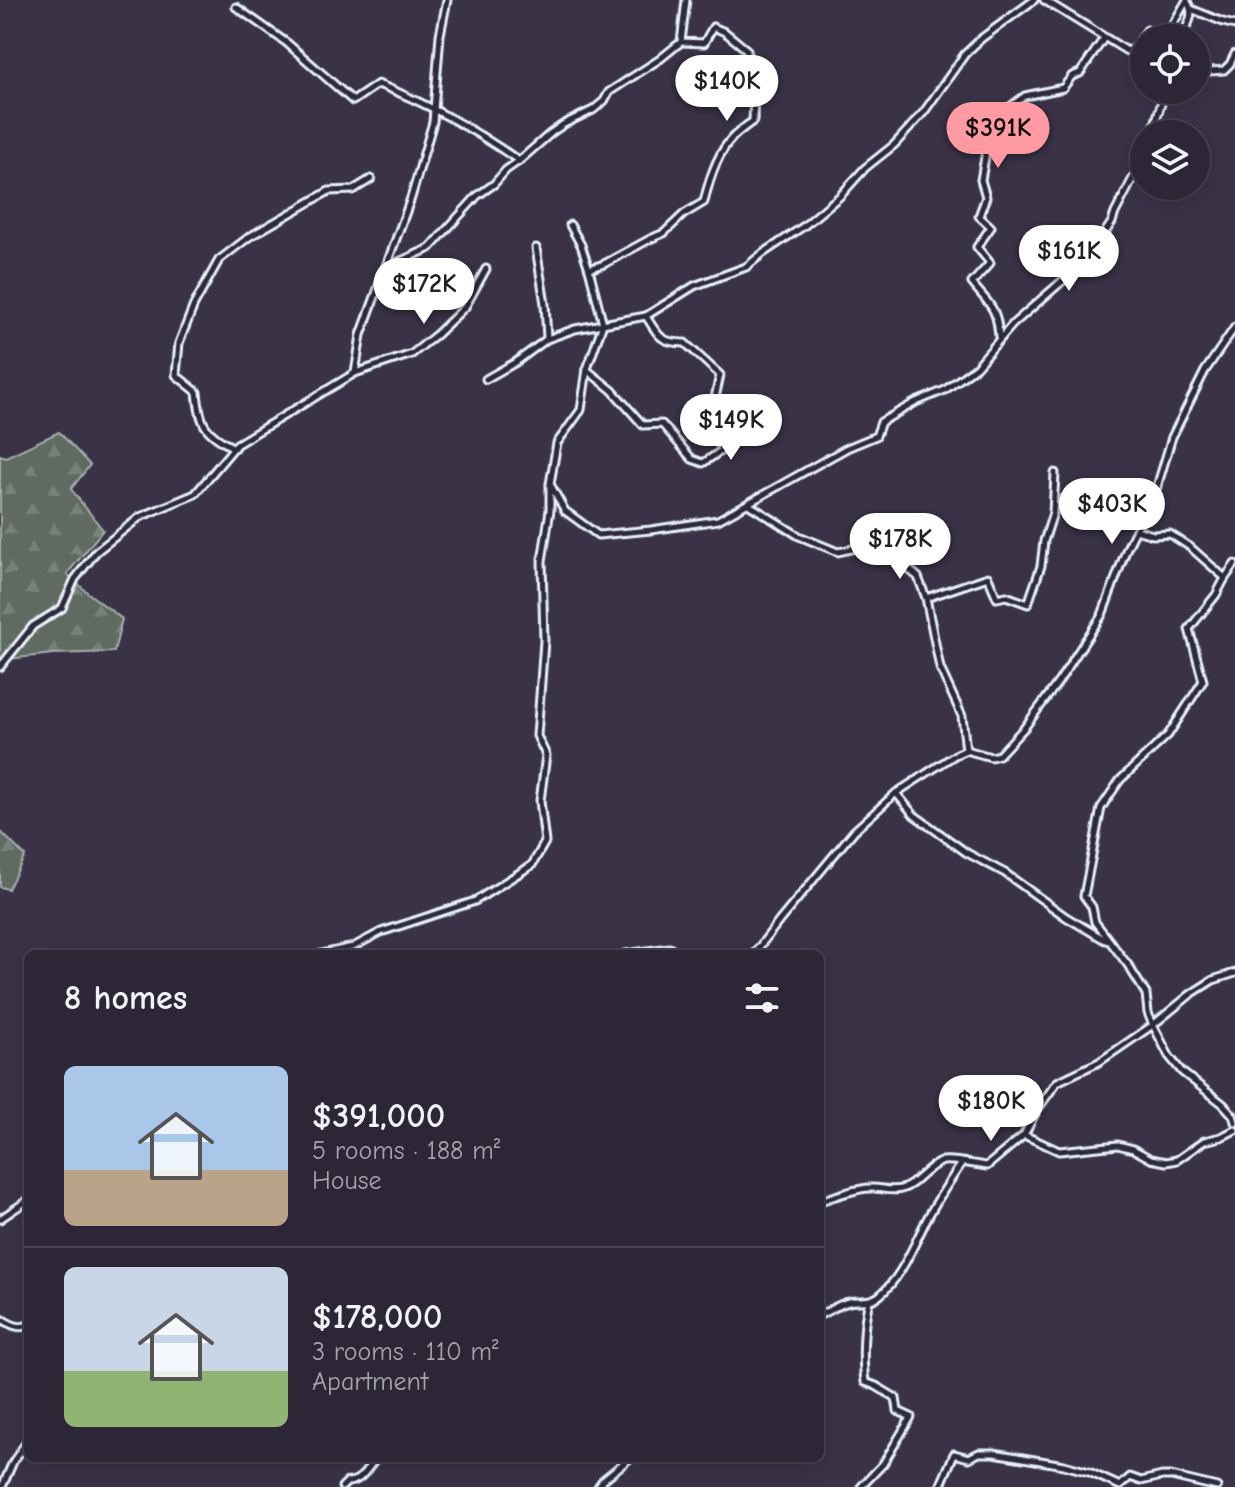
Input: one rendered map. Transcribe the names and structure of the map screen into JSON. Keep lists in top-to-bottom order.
{
  "page": {
    "price": [
      "$140K",
      "$391K",
      "$161K",
      "$172K",
      "$149K",
      "$403K",
      "$178K",
      "$180K"
    ],
    "heading": "8 homes",
    "list": [
      {
        "name": "$391,000",
        "note": "5 rooms · 188 m² · House"
      },
      {
        "name": "$178,000",
        "note": "3 rooms · 110 m² · Apartment"
      }
    ]
  }
}
